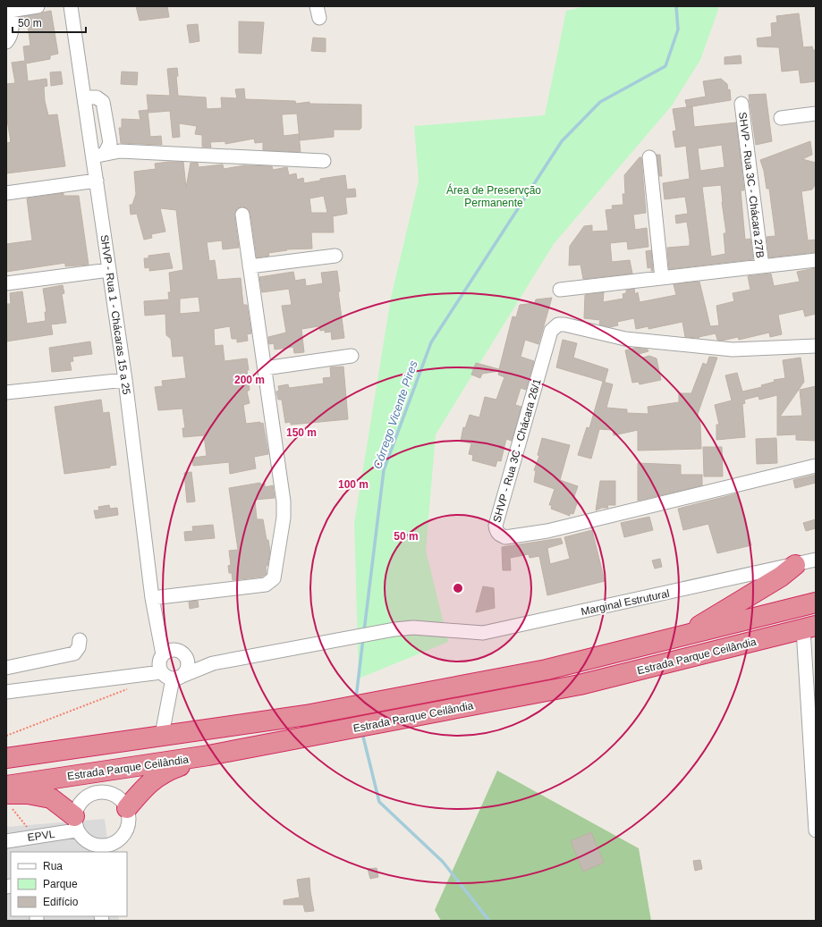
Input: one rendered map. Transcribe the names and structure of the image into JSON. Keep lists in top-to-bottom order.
{
  "streets": {
    "highway": ["Estrada Parque Ceilândia"],
    "street": [
      "SHVP - Rua 3C - Chácara 27B",
      "SHVP - Rua 1 - Chácaras 15 a 25",
      "SHVP - Rua 3C - Chácara 26/1",
      "Marginal Estrutural",
      "EPVL"
    ]
  },
  "crossings": [
    ["SHVP - Rua 1 - Chácaras 15 a 25", "Marginal Estrutural"]
  ],
  "water": ["Córrego Vicente Pires"],
  "parks": ["Área de Preservção Permanente"],
  "legend": ["Rua", "Parque", "Edifício"],
  "scale_bar": "50 m",
  "rings": [
    "200 m",
    "150 m",
    "100 m",
    "50 m"
  ]
}
